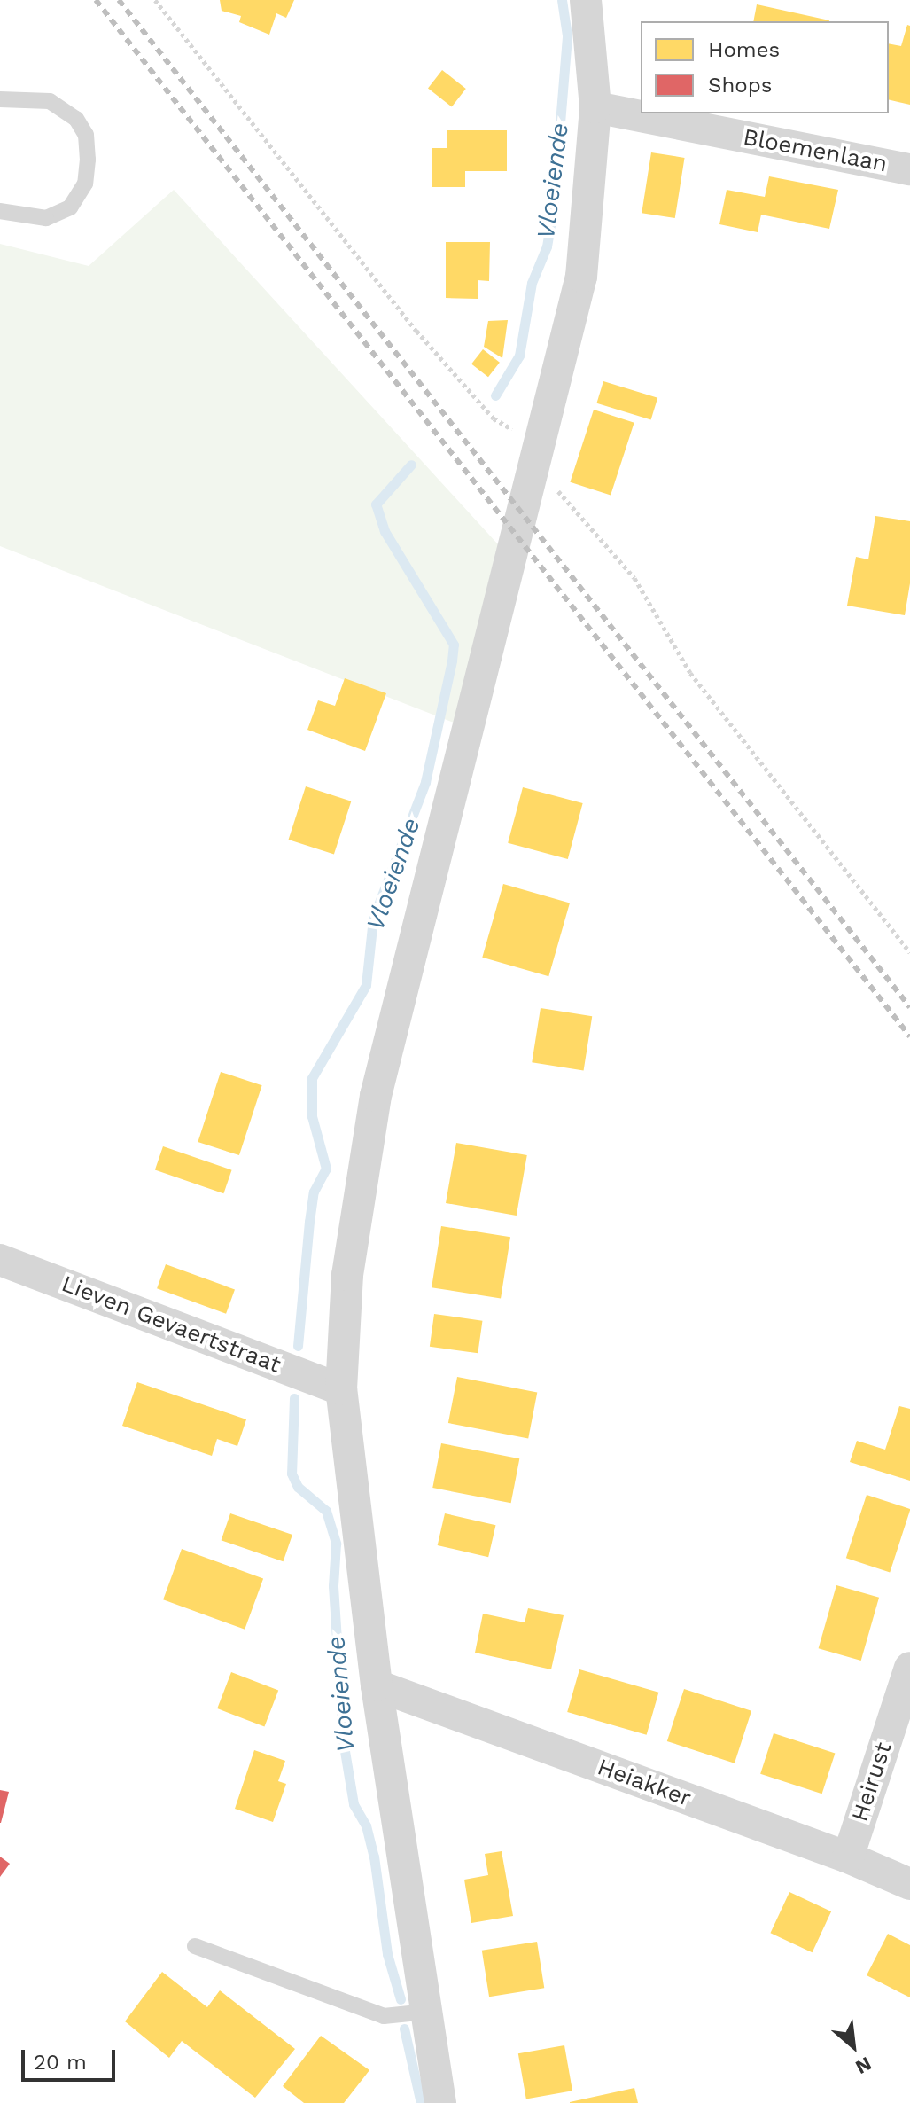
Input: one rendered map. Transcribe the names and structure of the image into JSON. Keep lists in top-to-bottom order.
{
  "streets": {
    "street": [
      "Bloemenlaan",
      "Lieven Gevaertstraat",
      "Heirust",
      "Heiakker"
    ]
  },
  "crossings": [
    ["Heirust", "Heiakker"]
  ],
  "water": ["Vloeiende"],
  "legend": ["Homes", "Shops"],
  "scale_bar": "20 m",
  "north": "bottom right"
}
